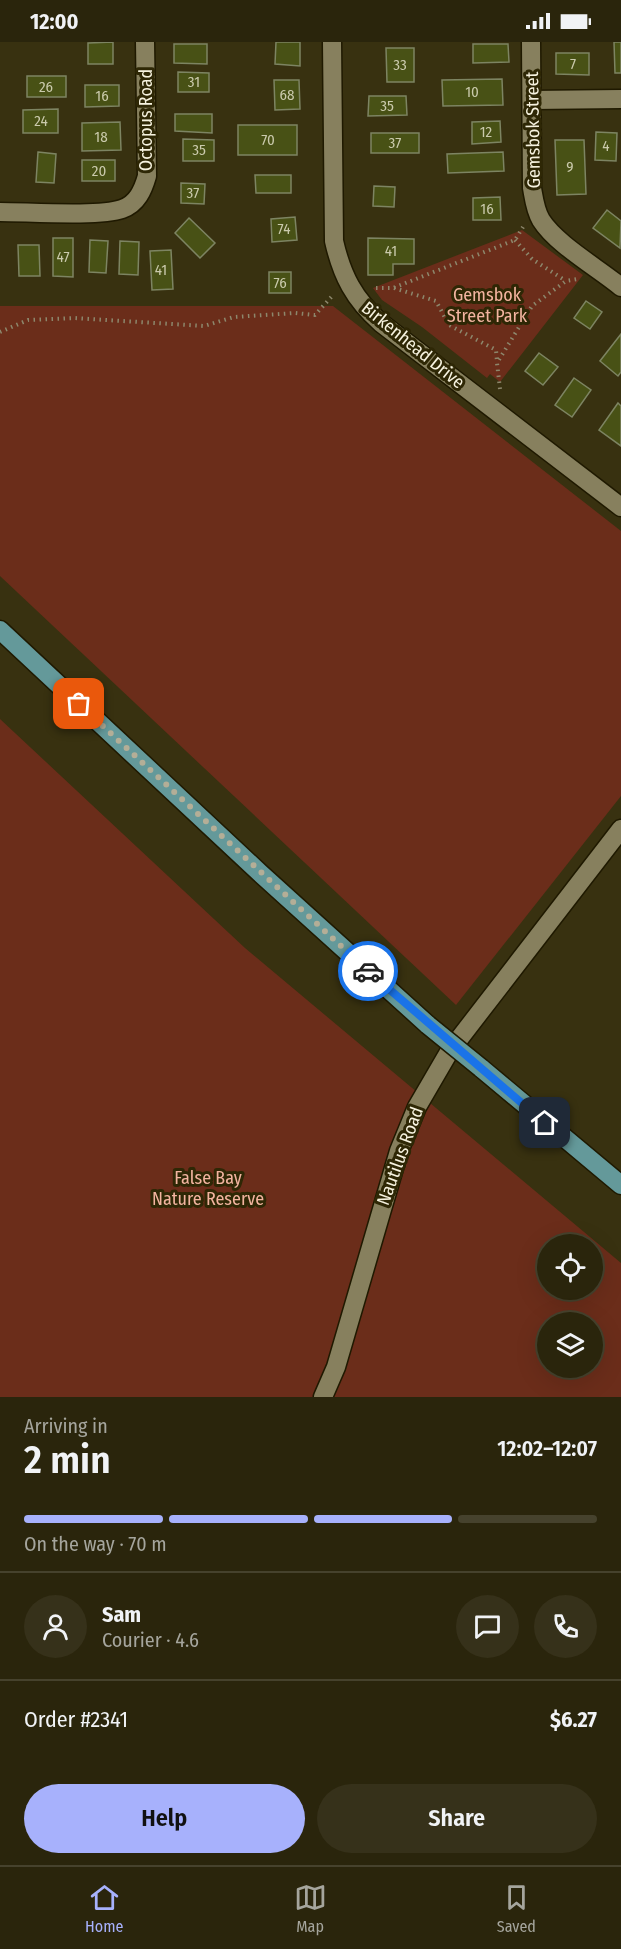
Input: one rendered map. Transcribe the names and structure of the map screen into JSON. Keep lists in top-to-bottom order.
{
  "streets": {
    "street": [
      "Octopus Road",
      "Gemsbok Street",
      "Birkenhead Drive",
      "Nautilus Road"
    ]
  },
  "parks": ["Gemsbok Street Park", "False Bay Nature Reserve"],
  "house_numbers": [
    "7",
    "33",
    "31",
    "26",
    "10",
    "68",
    "16",
    "35",
    "24",
    "12",
    "18",
    "70",
    "37",
    "4",
    "35",
    "9",
    "20",
    "37",
    "16",
    "74",
    "41",
    "47",
    "41",
    "76"
  ],
  "page": {
    "status": "12:00",
    "heading": ["2 min", "Arriving in", "12:02–12:07"],
    "panel": [
      "Sam",
      "Courier · 4.6",
      "Order #2341",
      "$6.27"
    ],
    "bar": "On the way · 70 m",
    "buttons": ["Help", "Share"],
    "tabs": ["Home", "Map", "Saved"]
  }
}
